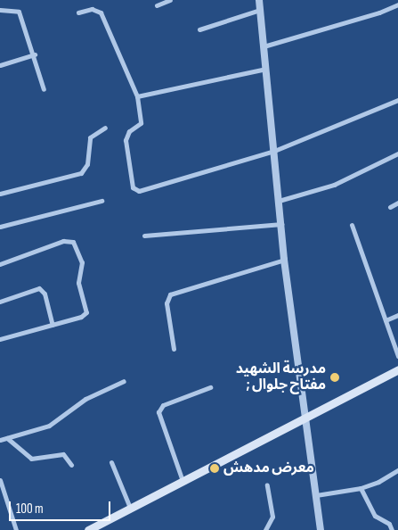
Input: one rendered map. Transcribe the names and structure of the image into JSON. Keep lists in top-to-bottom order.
{
  "places": ["مدرسة الشهيد ; مفتاح جلوال", "معرض مدهش"],
  "scale_bar": "100 m"
}
